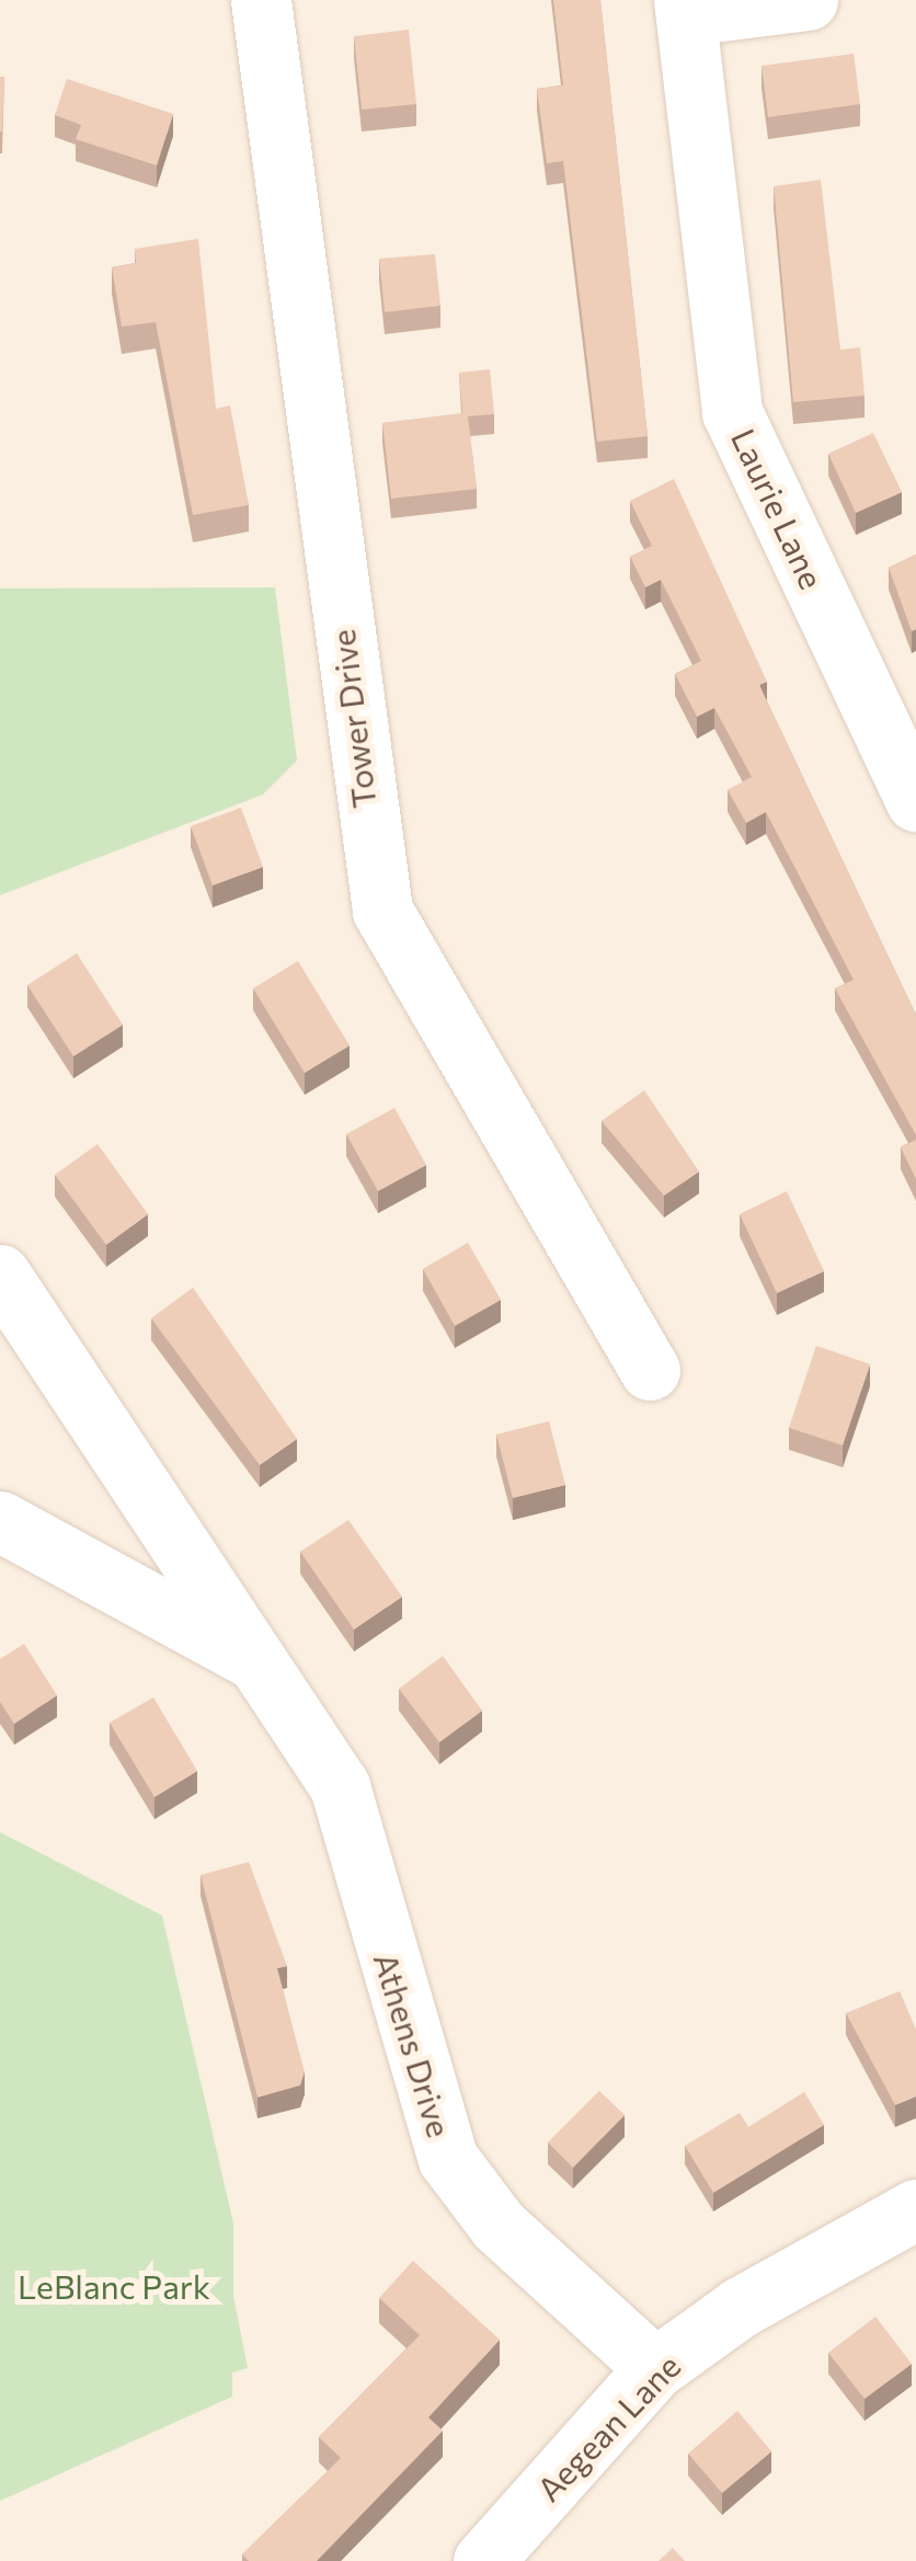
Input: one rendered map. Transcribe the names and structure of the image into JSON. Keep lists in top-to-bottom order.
{
  "streets": {
    "street": [
      "Laurie Lane",
      "Tower Drive",
      "Athens Drive",
      "Aegean Lane"
    ]
  },
  "crossings": [
    ["Athens Drive", "Aegean Lane"]
  ],
  "parks": ["LeBlanc Park"]
}
